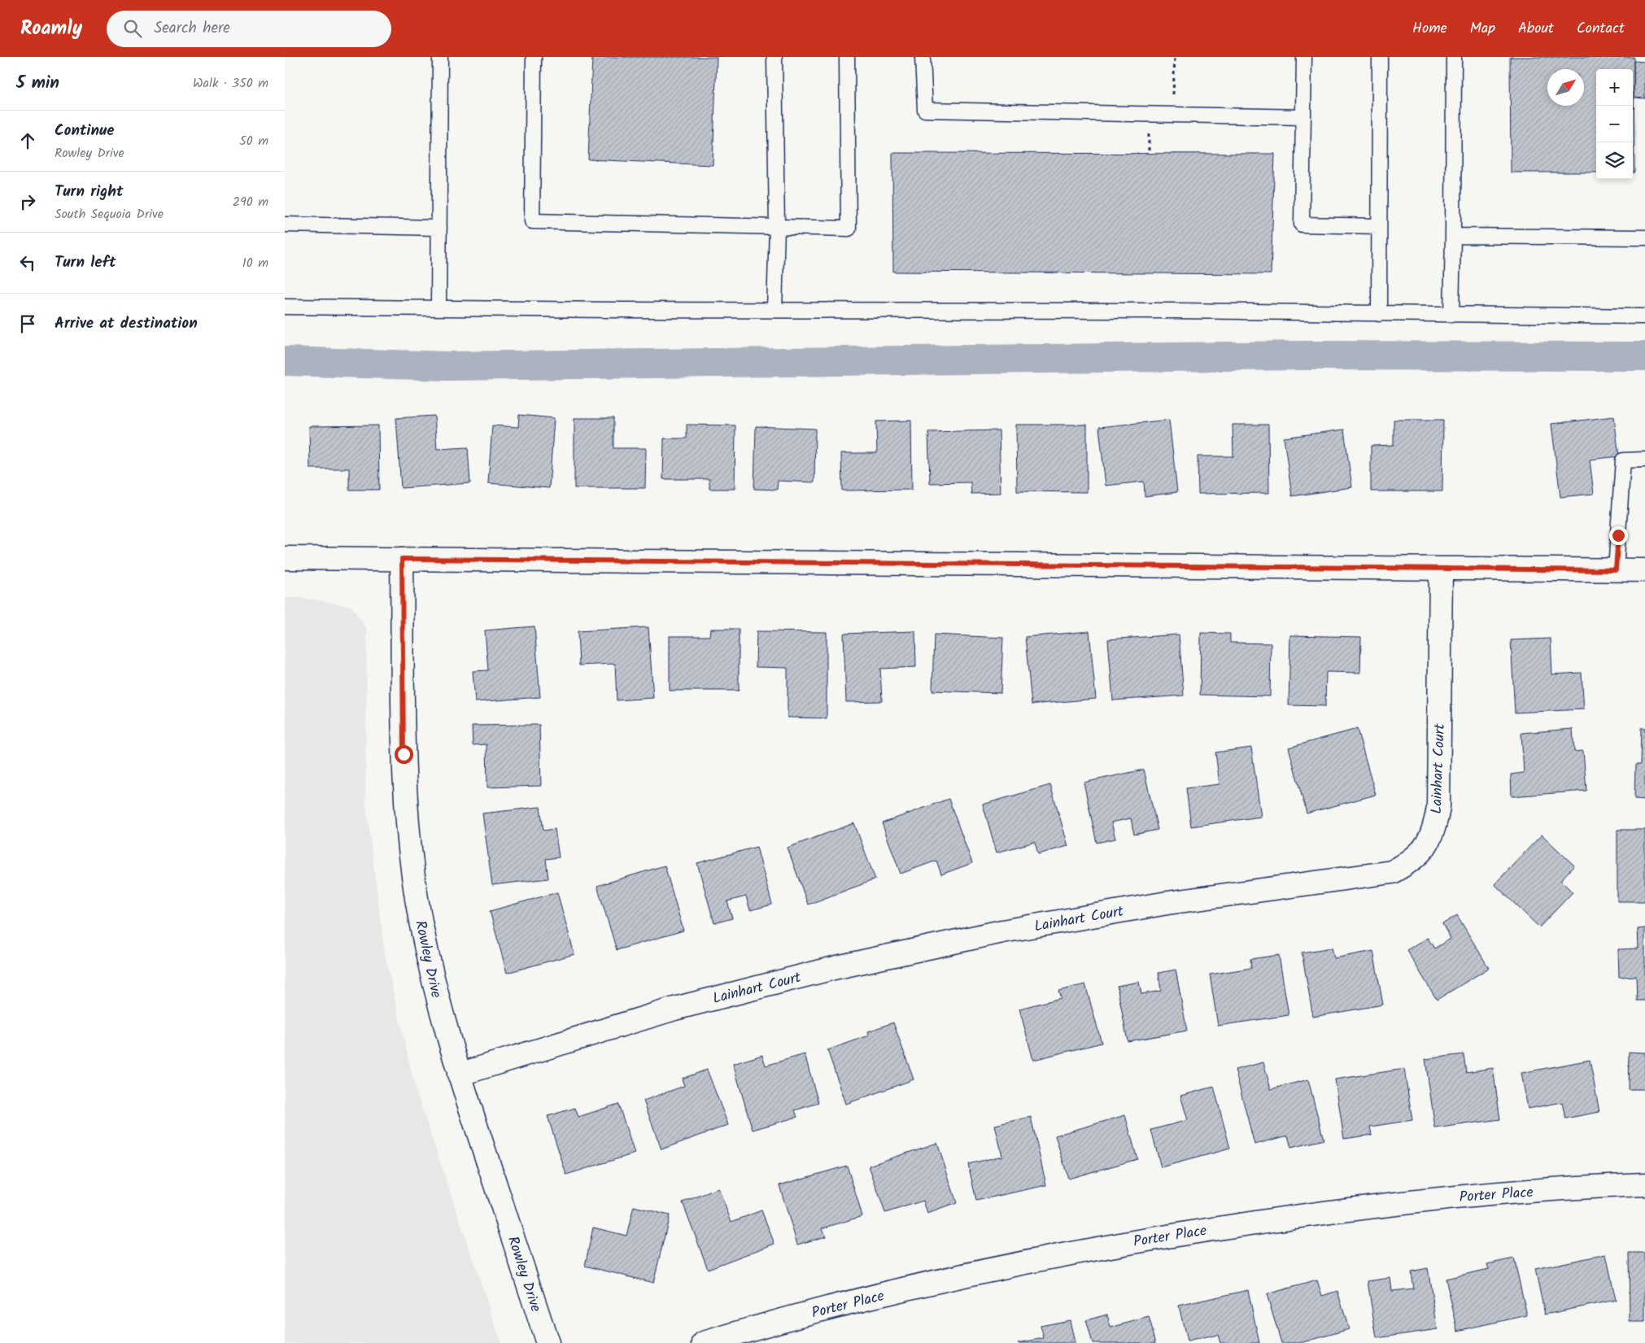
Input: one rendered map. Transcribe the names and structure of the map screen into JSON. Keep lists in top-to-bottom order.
{
  "streets": {
    "street": ["Lainhart Court", "Rowley Drive", "Porter Place"]
  },
  "crossings": [
    ["Lainhart Court", "Rowley Drive"]
  ],
  "north": "top right",
  "page": {
    "header": "Roamly",
    "search": "Search here",
    "nav": [
      "Home",
      "Map",
      "About",
      "Contact"
    ],
    "heading": ["5 min", "Walk · 350 m"],
    "map_buttons": ["+", "−"],
    "list": [
      ["Continue", "Rowley Drive", "50 m"],
      ["Turn right", "South Sequoia Drive", "290 m"],
      ["Turn left", "10 m"],
      "Arrive at destination"
    ]
  }
}
